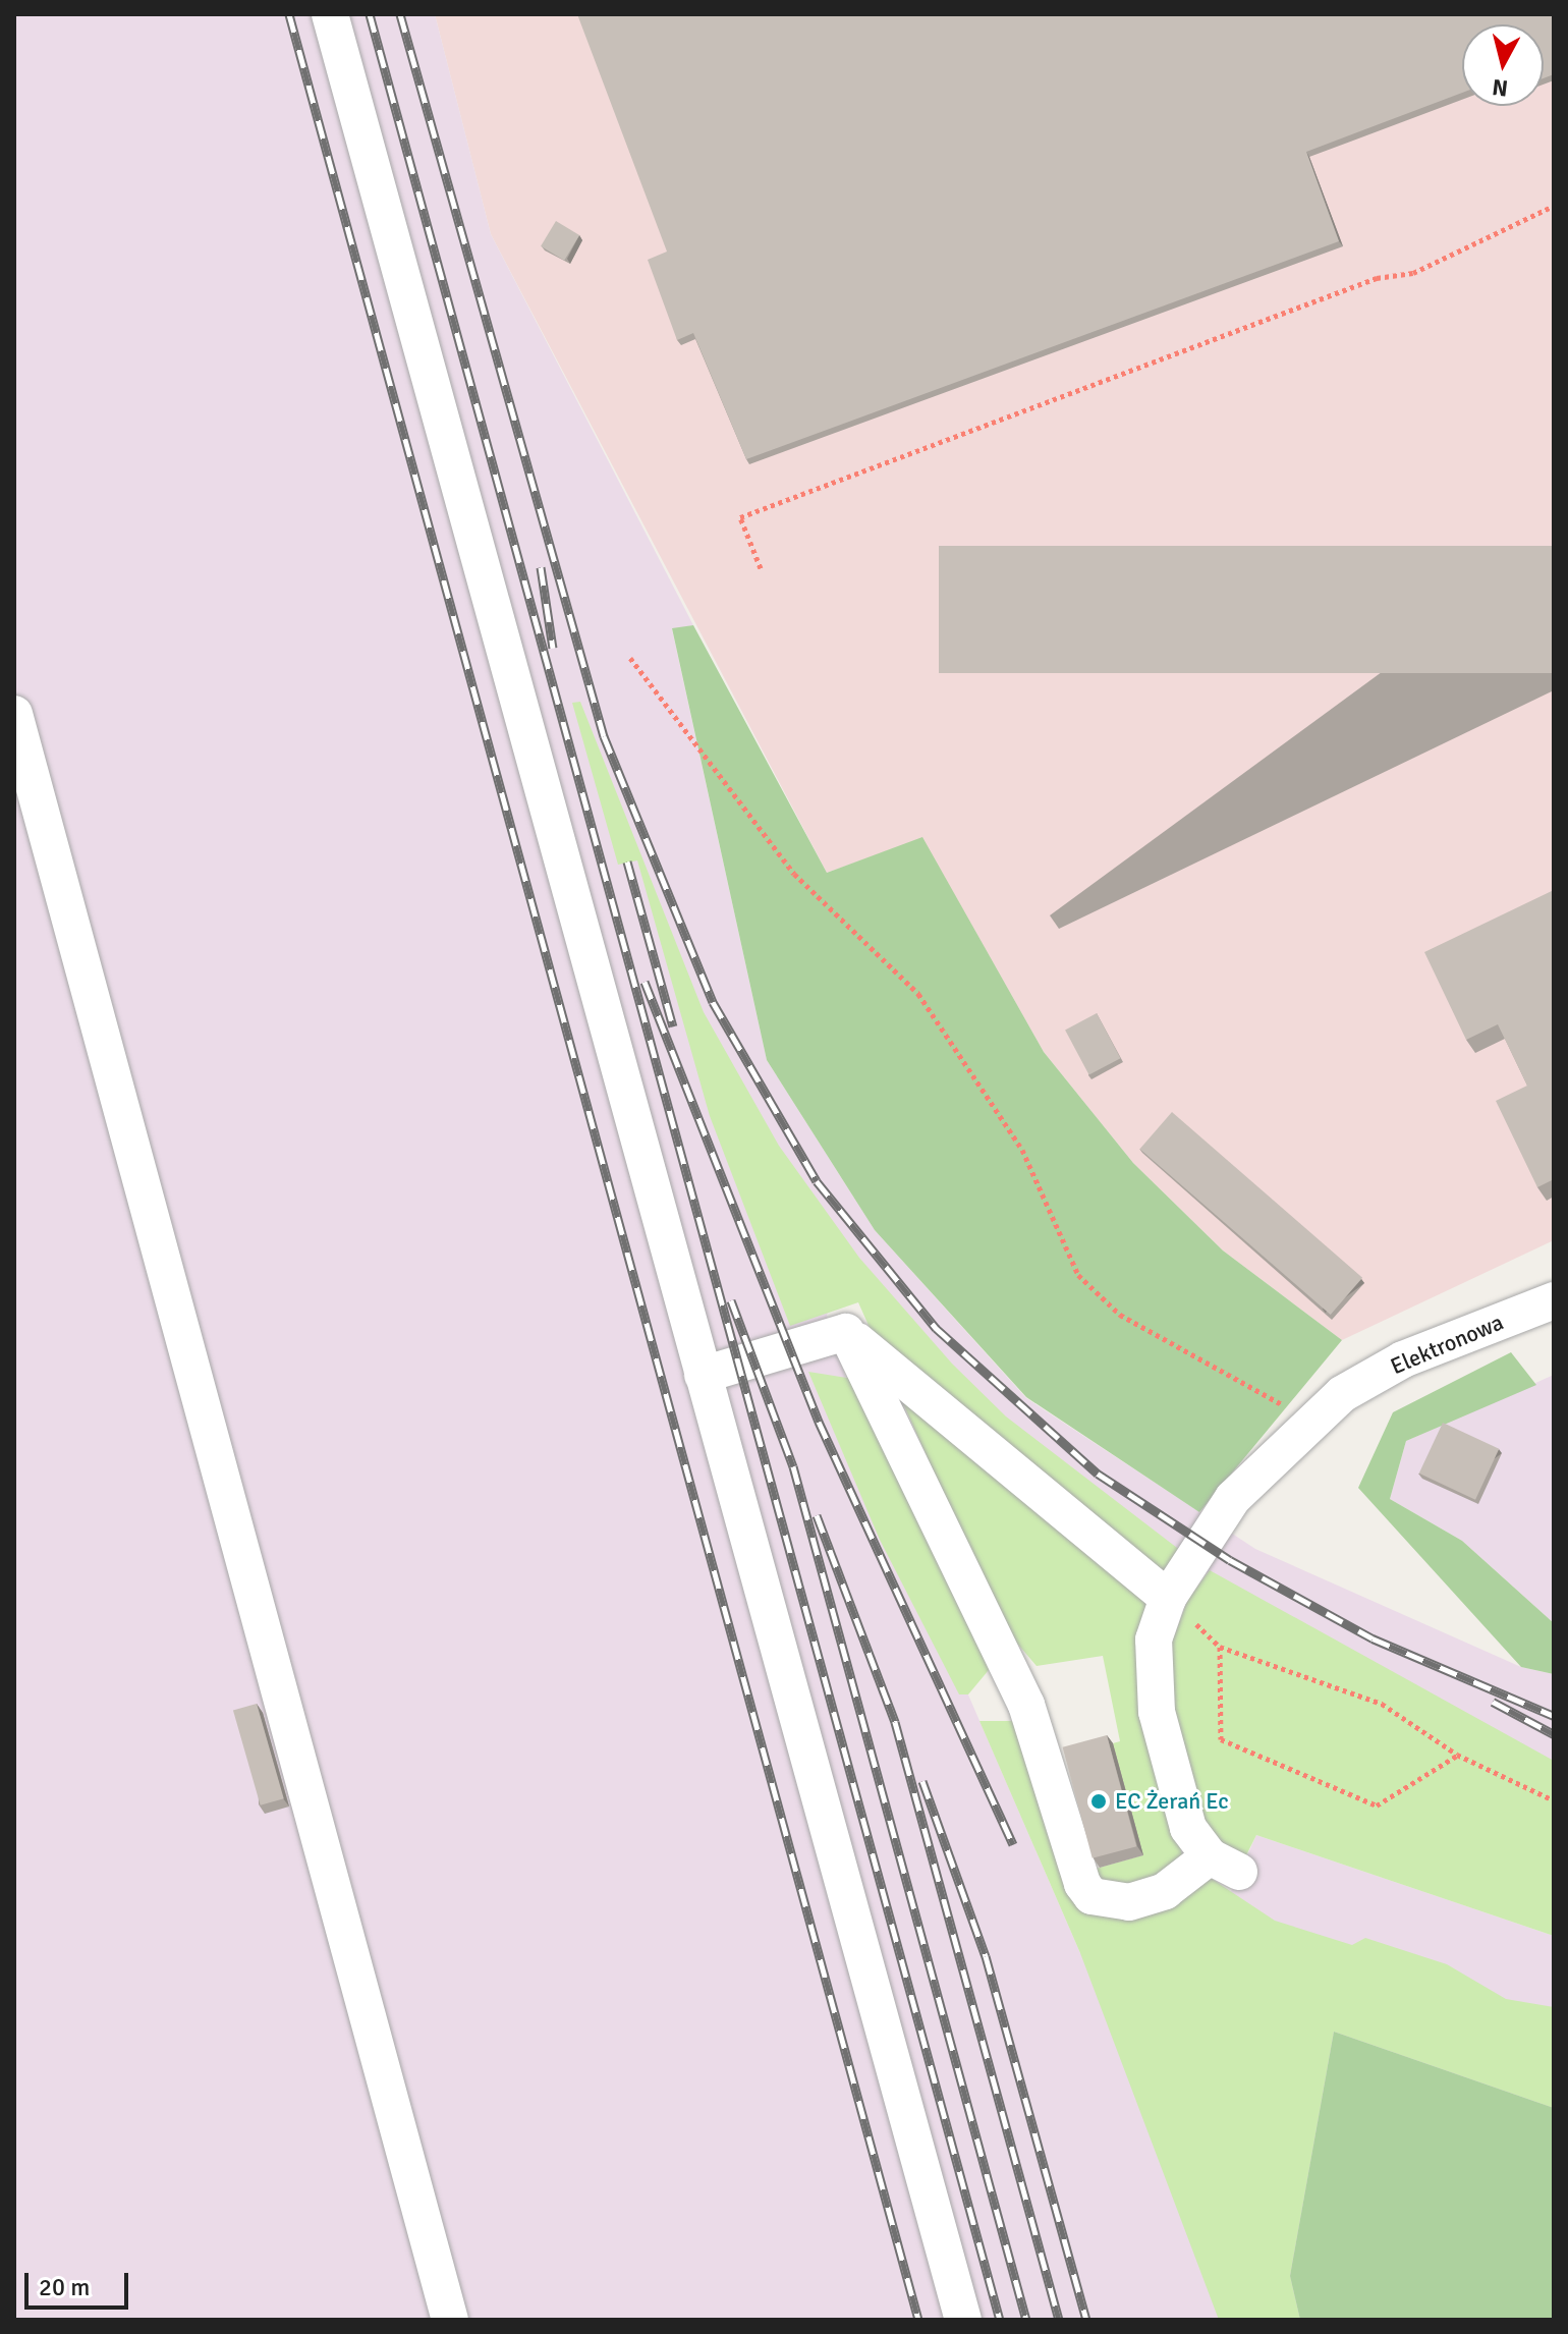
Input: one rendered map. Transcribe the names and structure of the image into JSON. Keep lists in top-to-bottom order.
{
  "streets": {
    "street": ["Elektronowa"]
  },
  "places": ["EC Żerań Ec"],
  "scale_bar": "20 m",
  "north": "bottom"
}
